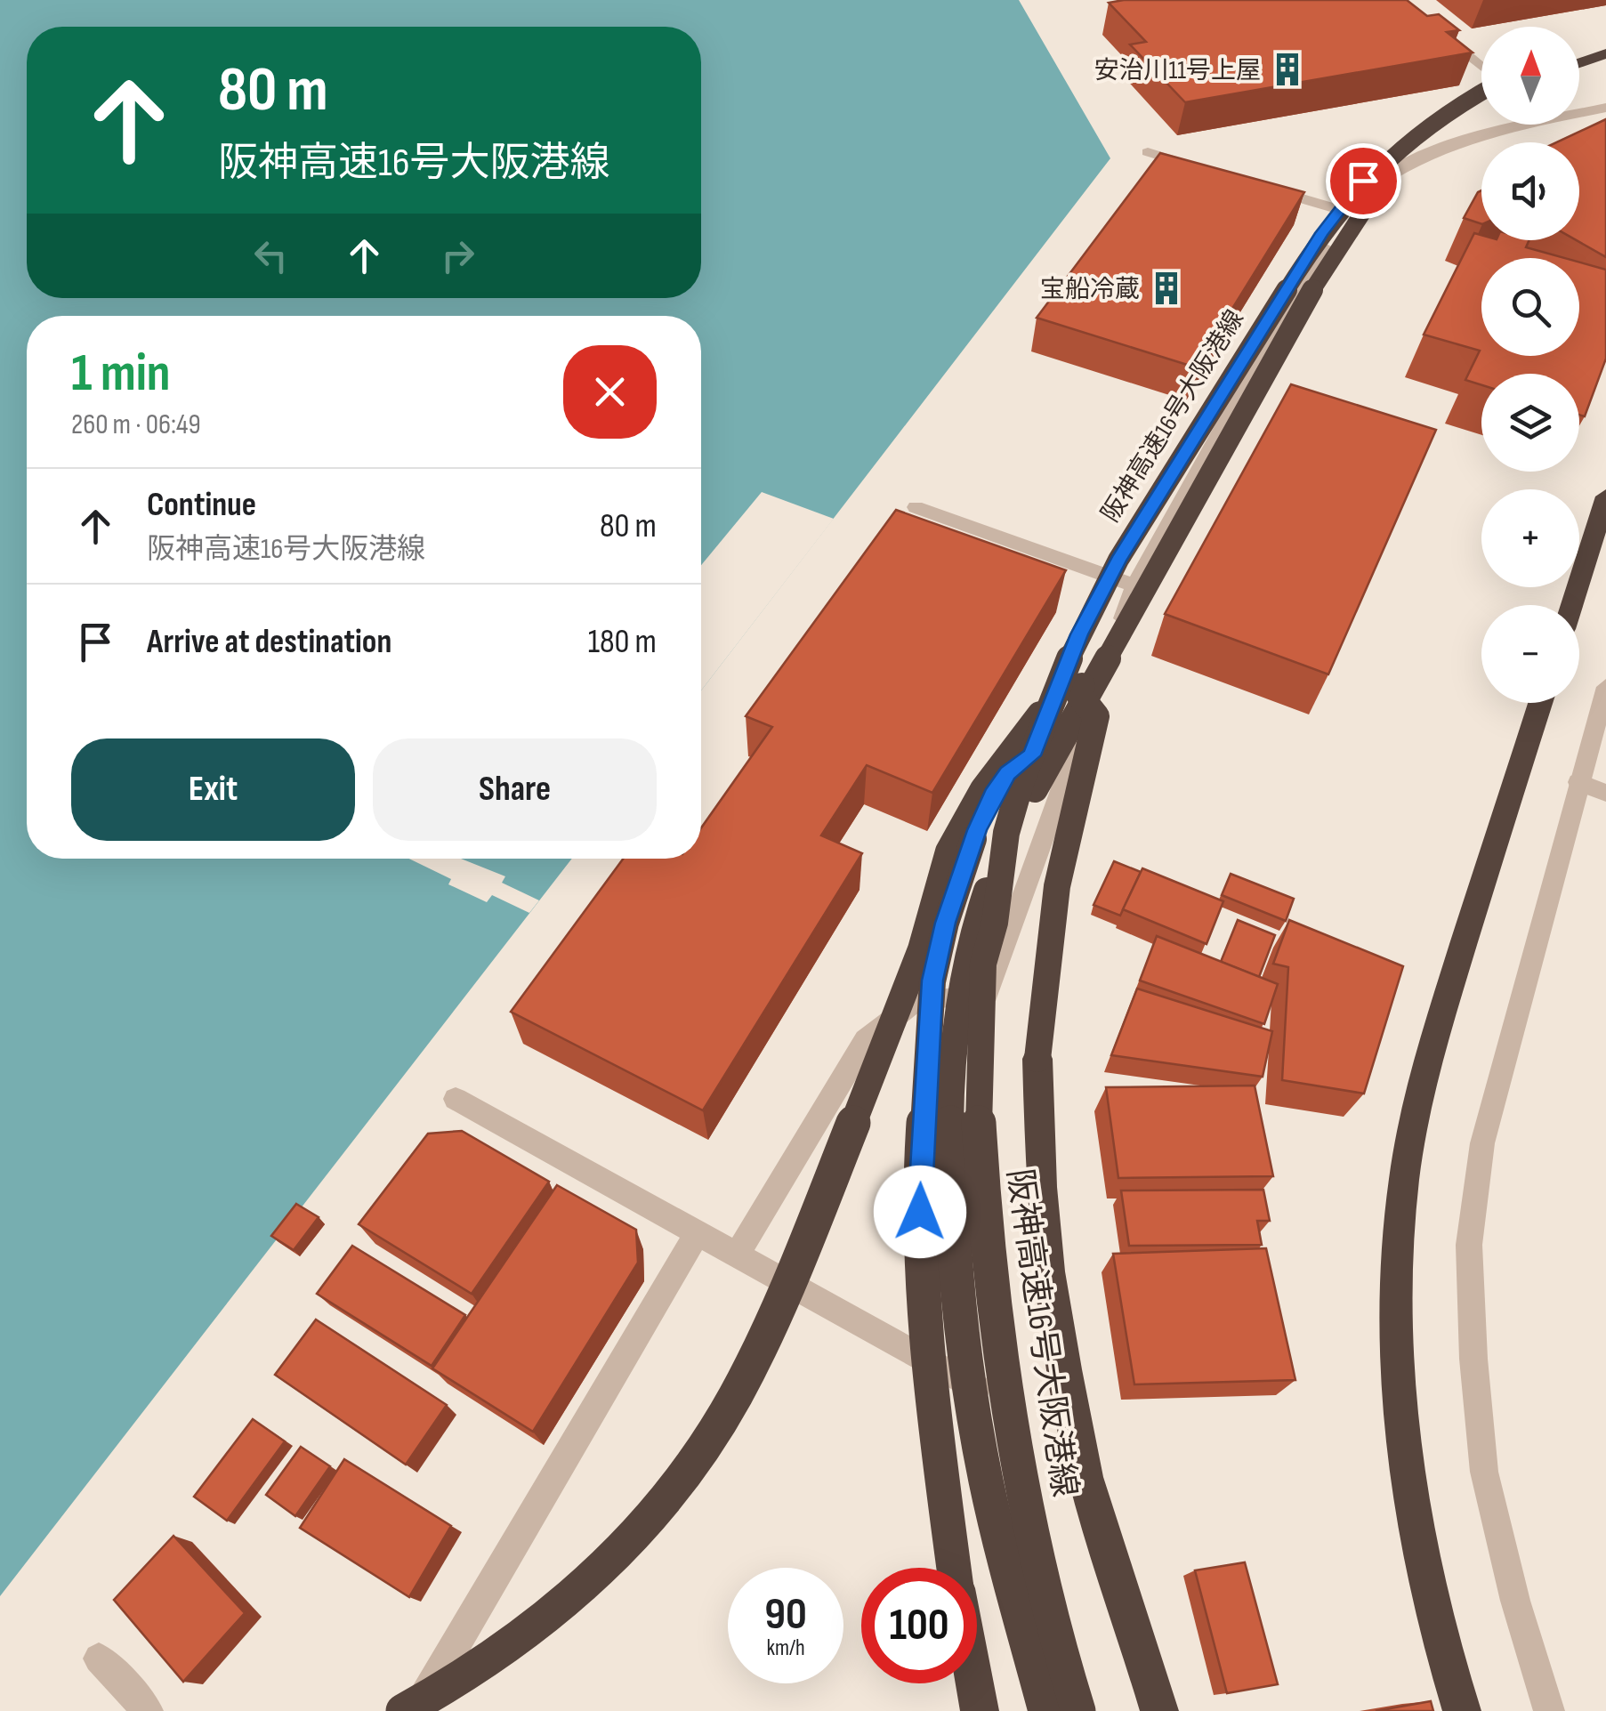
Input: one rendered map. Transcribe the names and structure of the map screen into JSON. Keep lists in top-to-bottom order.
{
  "streets": {
    "highway": ["阪神高速16号大阪港線"]
  },
  "places": {
    "building": ["安治川11号上屋", "宝船冷蔵"]
  },
  "north": "top",
  "page": {
    "map_buttons": ["+", "−"],
    "turn": ["80 m", "阪神高速16号大阪港線"],
    "heading": ["1 min", "260 m · 06:49"],
    "list": [
      {
        "name": "Continue",
        "note": "阪神高速16号大阪港線",
        "value": "80 m"
      },
      {
        "name": "Arrive at destination",
        "value": "180 m"
      }
    ],
    "buttons": ["Exit", "Share"],
    "speed": "90 km/h",
    "limit": "100"
  }
}
